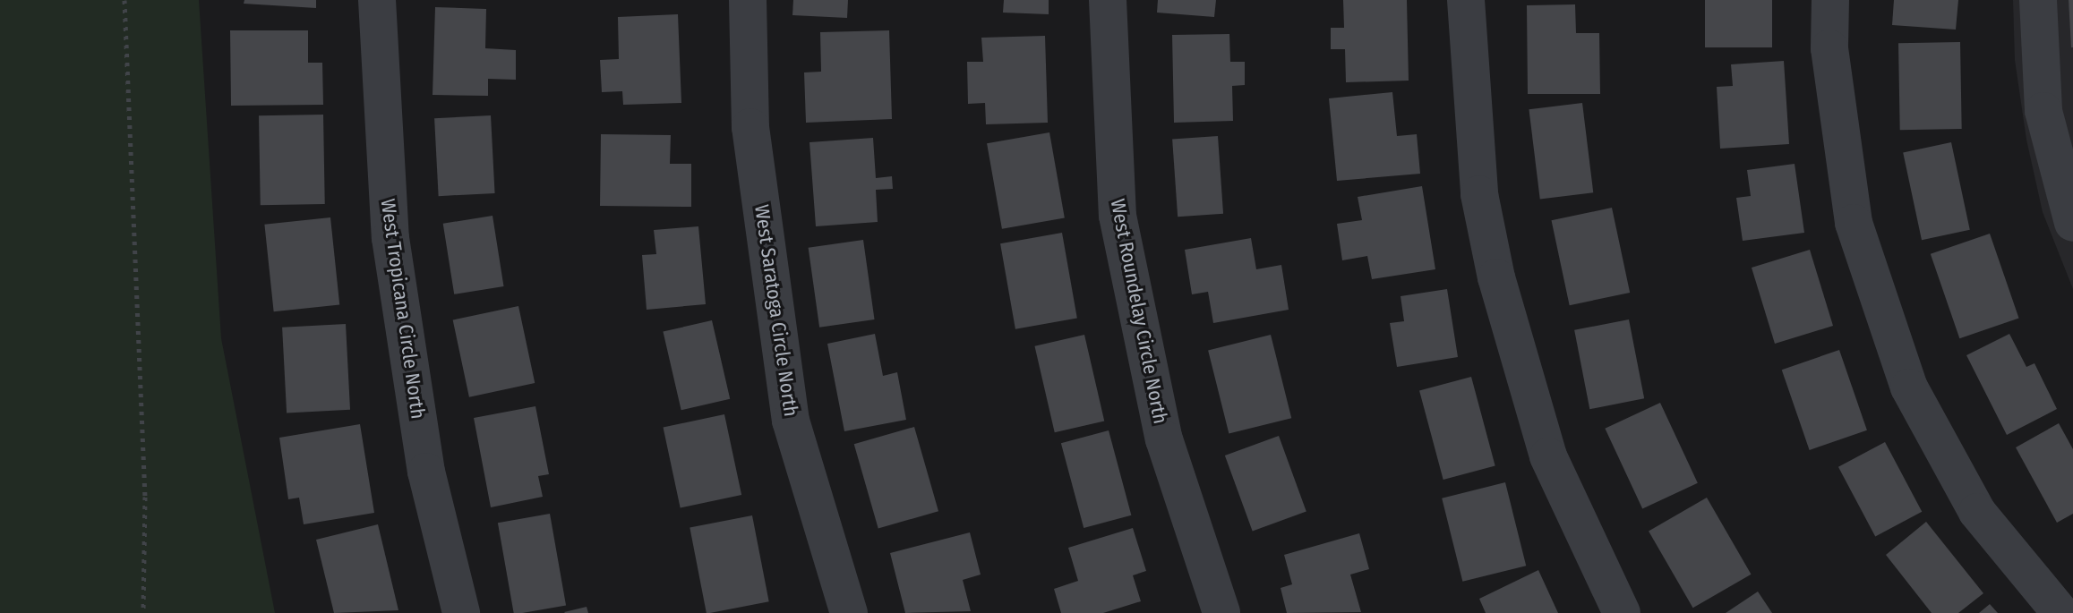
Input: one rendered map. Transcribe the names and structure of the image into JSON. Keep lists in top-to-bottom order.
{
  "streets": {
    "street": ["West Tropicana Circle North", "West Saratoga Circle North", "West Roundelay Circle North"]
  }
}
